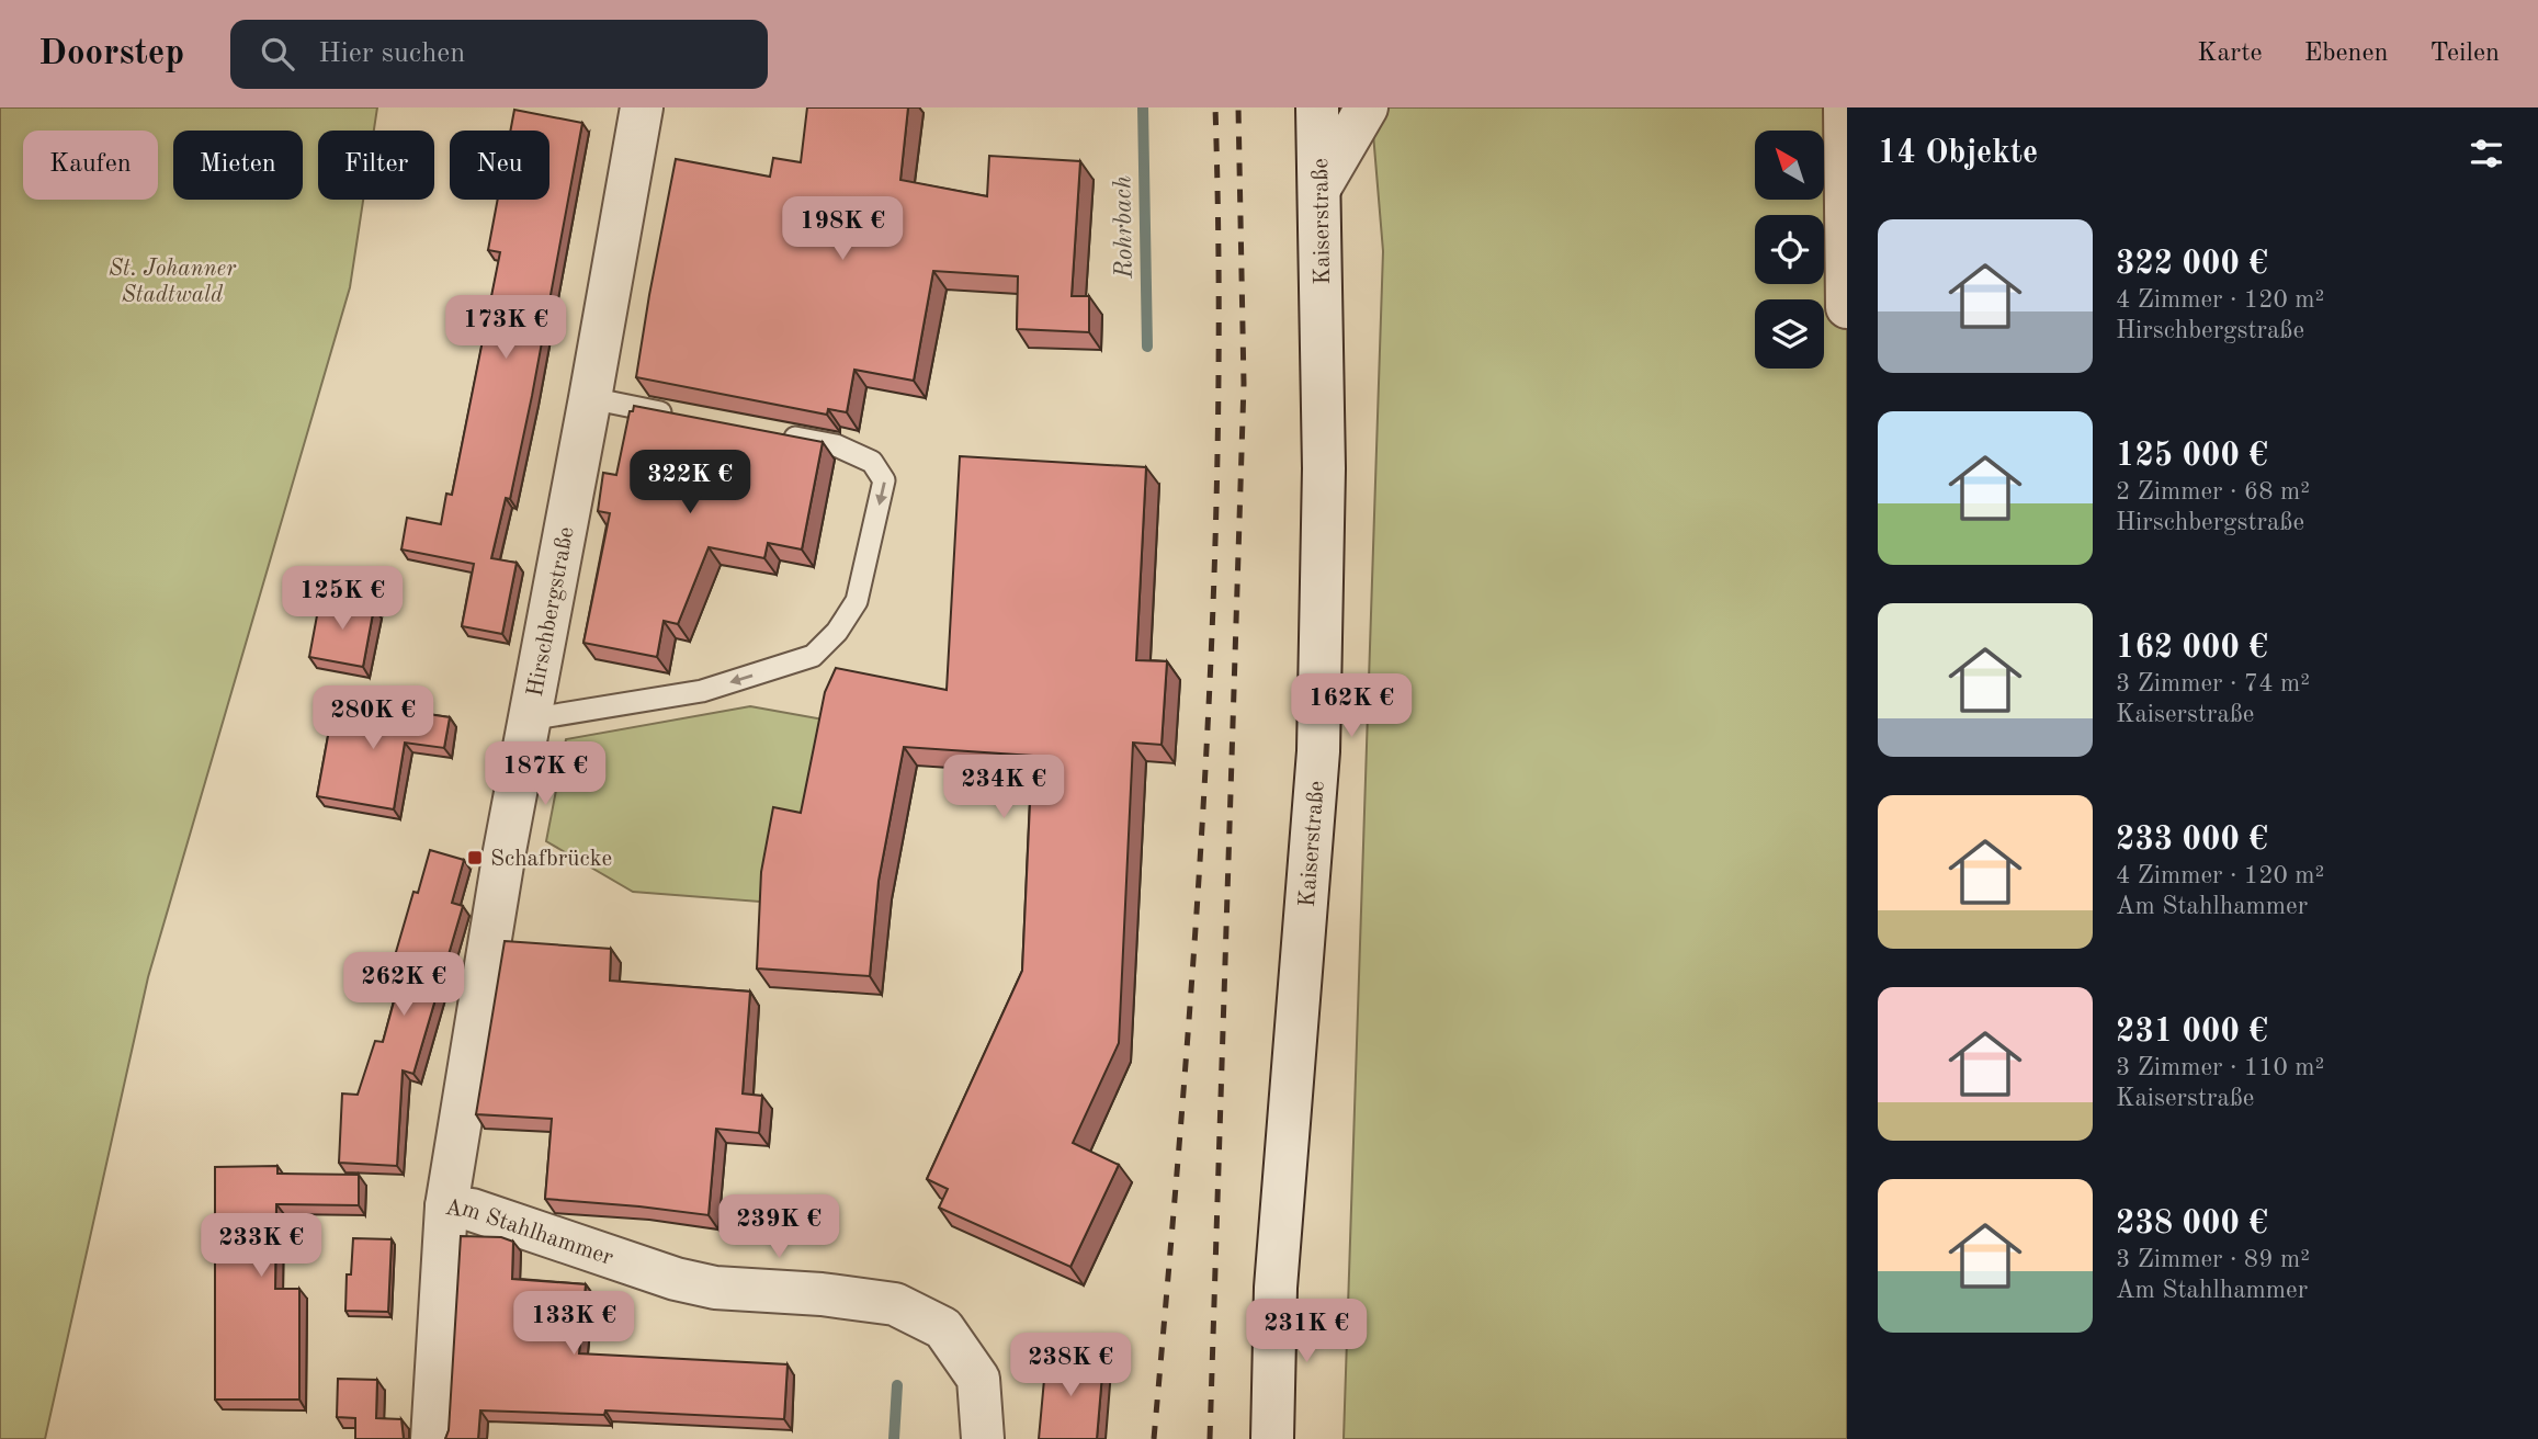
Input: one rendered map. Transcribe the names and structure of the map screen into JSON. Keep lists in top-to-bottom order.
{
  "streets": {
    "street": ["Kaiserstraße", "Hirschbergstraße", "Am Stahlhammer"]
  },
  "crossings": [
    ["Hirschbergstraße", "Am Stahlhammer"]
  ],
  "water": ["Rohrbach"],
  "parks": ["St. Johanner Stadtwald"],
  "places": {
    "transit": ["Schafbrücke"]
  },
  "north": "top left",
  "page": {
    "header": "Doorstep",
    "search": "Hier suchen",
    "nav": ["Karte", "Ebenen", "Teilen"],
    "heading": "14 Objekte",
    "chip": [
      "Kaufen",
      "Mieten",
      "Filter",
      "Neu"
    ],
    "price": [
      "198K €",
      "173K €",
      "322K €",
      "125K €",
      "162K €",
      "280K €",
      "187K €",
      "234K €",
      "262K €",
      "239K €",
      "233K €",
      "133K €",
      "231K €",
      "238K €"
    ],
    "list": [
      {
        "name": "322 000 €",
        "note": "4 Zimmer · 120 m² · Hirschbergstraße"
      },
      {
        "name": "125 000 €",
        "note": "2 Zimmer · 68 m² · Hirschbergstraße"
      },
      {
        "name": "162 000 €",
        "note": "3 Zimmer · 74 m² · Kaiserstraße"
      },
      {
        "name": "233 000 €",
        "note": "4 Zimmer · 120 m² · Am Stahlhammer"
      },
      {
        "name": "231 000 €",
        "note": "3 Zimmer · 110 m² · Kaiserstraße"
      },
      {
        "name": "238 000 €",
        "note": "3 Zimmer · 89 m² · Am Stahlhammer"
      }
    ]
  }
}
